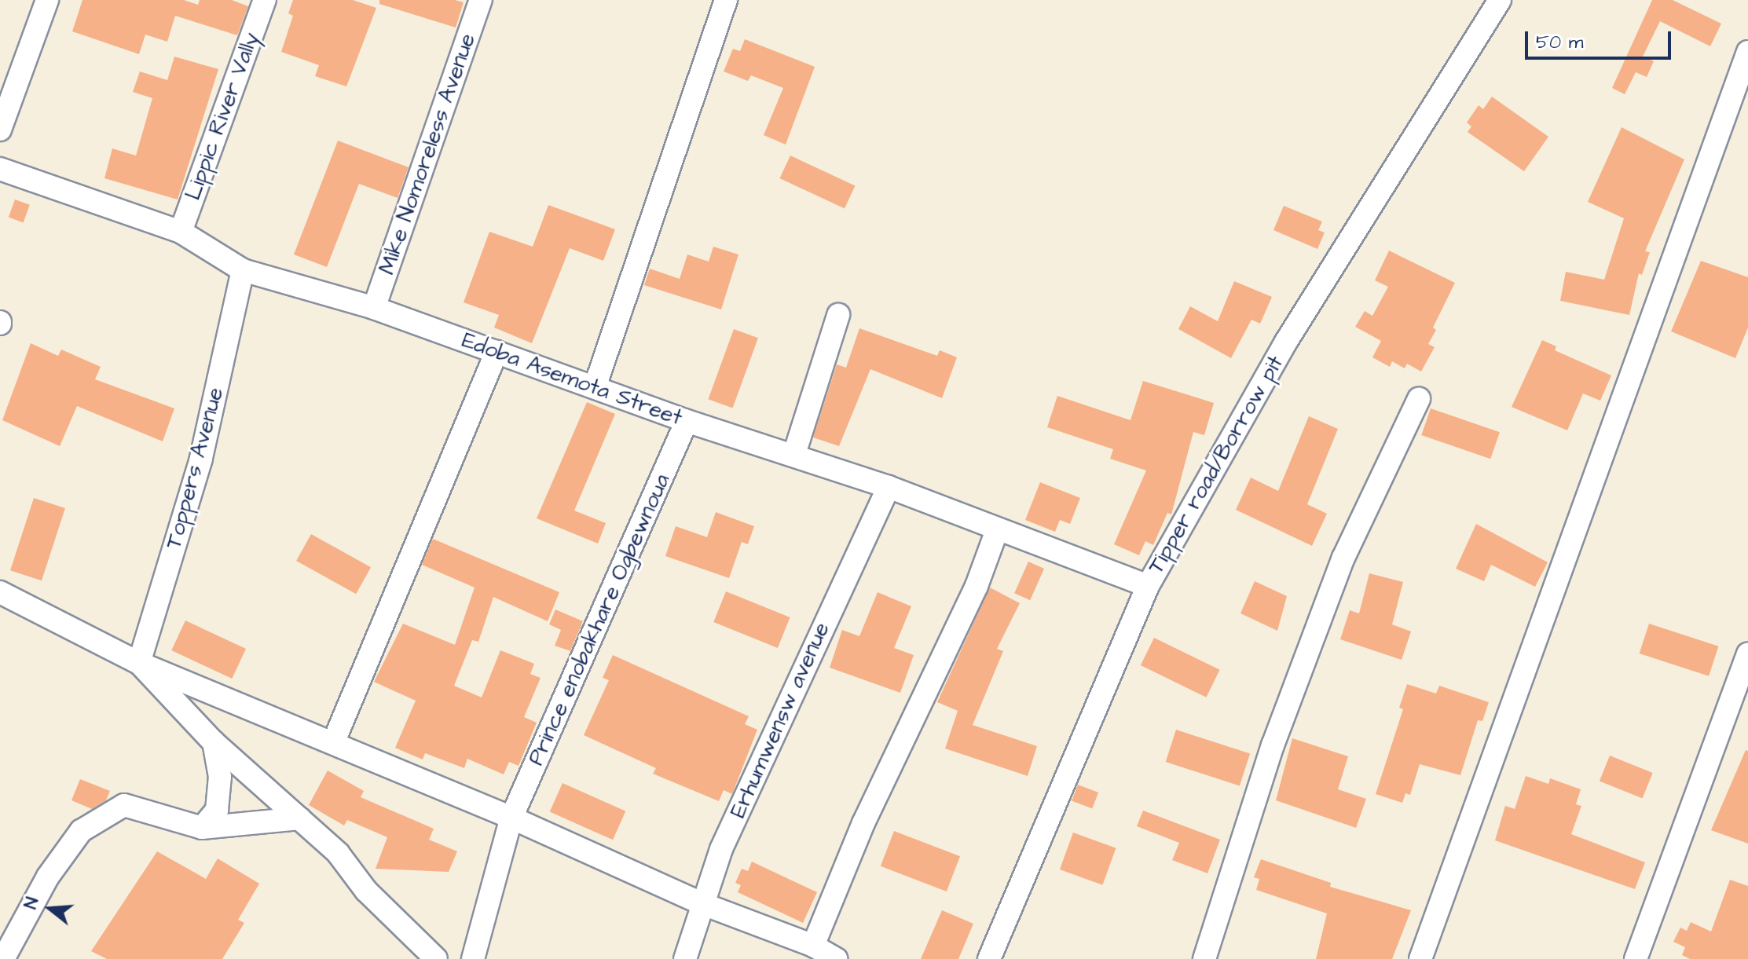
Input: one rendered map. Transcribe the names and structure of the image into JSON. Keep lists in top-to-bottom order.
{
  "streets": {
    "street": [
      "Lippic River Vally",
      "Mike Nomoreless Avenue",
      "Edoba Asemota Street",
      "Tipper road/Borrow pit",
      "Toppers Avenue",
      "Prince enobakhare Ogbewnoua",
      "Erhumwensw avenue"
    ]
  },
  "crossings": [
    ["Lippic River Vally", "Edoba Asemota Street"],
    ["Mike Nomoreless Avenue", "Edoba Asemota Street"],
    ["Edoba Asemota Street", "Tipper road/Borrow pit"],
    ["Edoba Asemota Street", "Toppers Avenue"],
    ["Edoba Asemota Street", "Prince enobakhare Ogbewnoua"],
    ["Edoba Asemota Street", "Erhumwensw avenue"]
  ],
  "scale_bar": "50 m",
  "north": "left"
}
